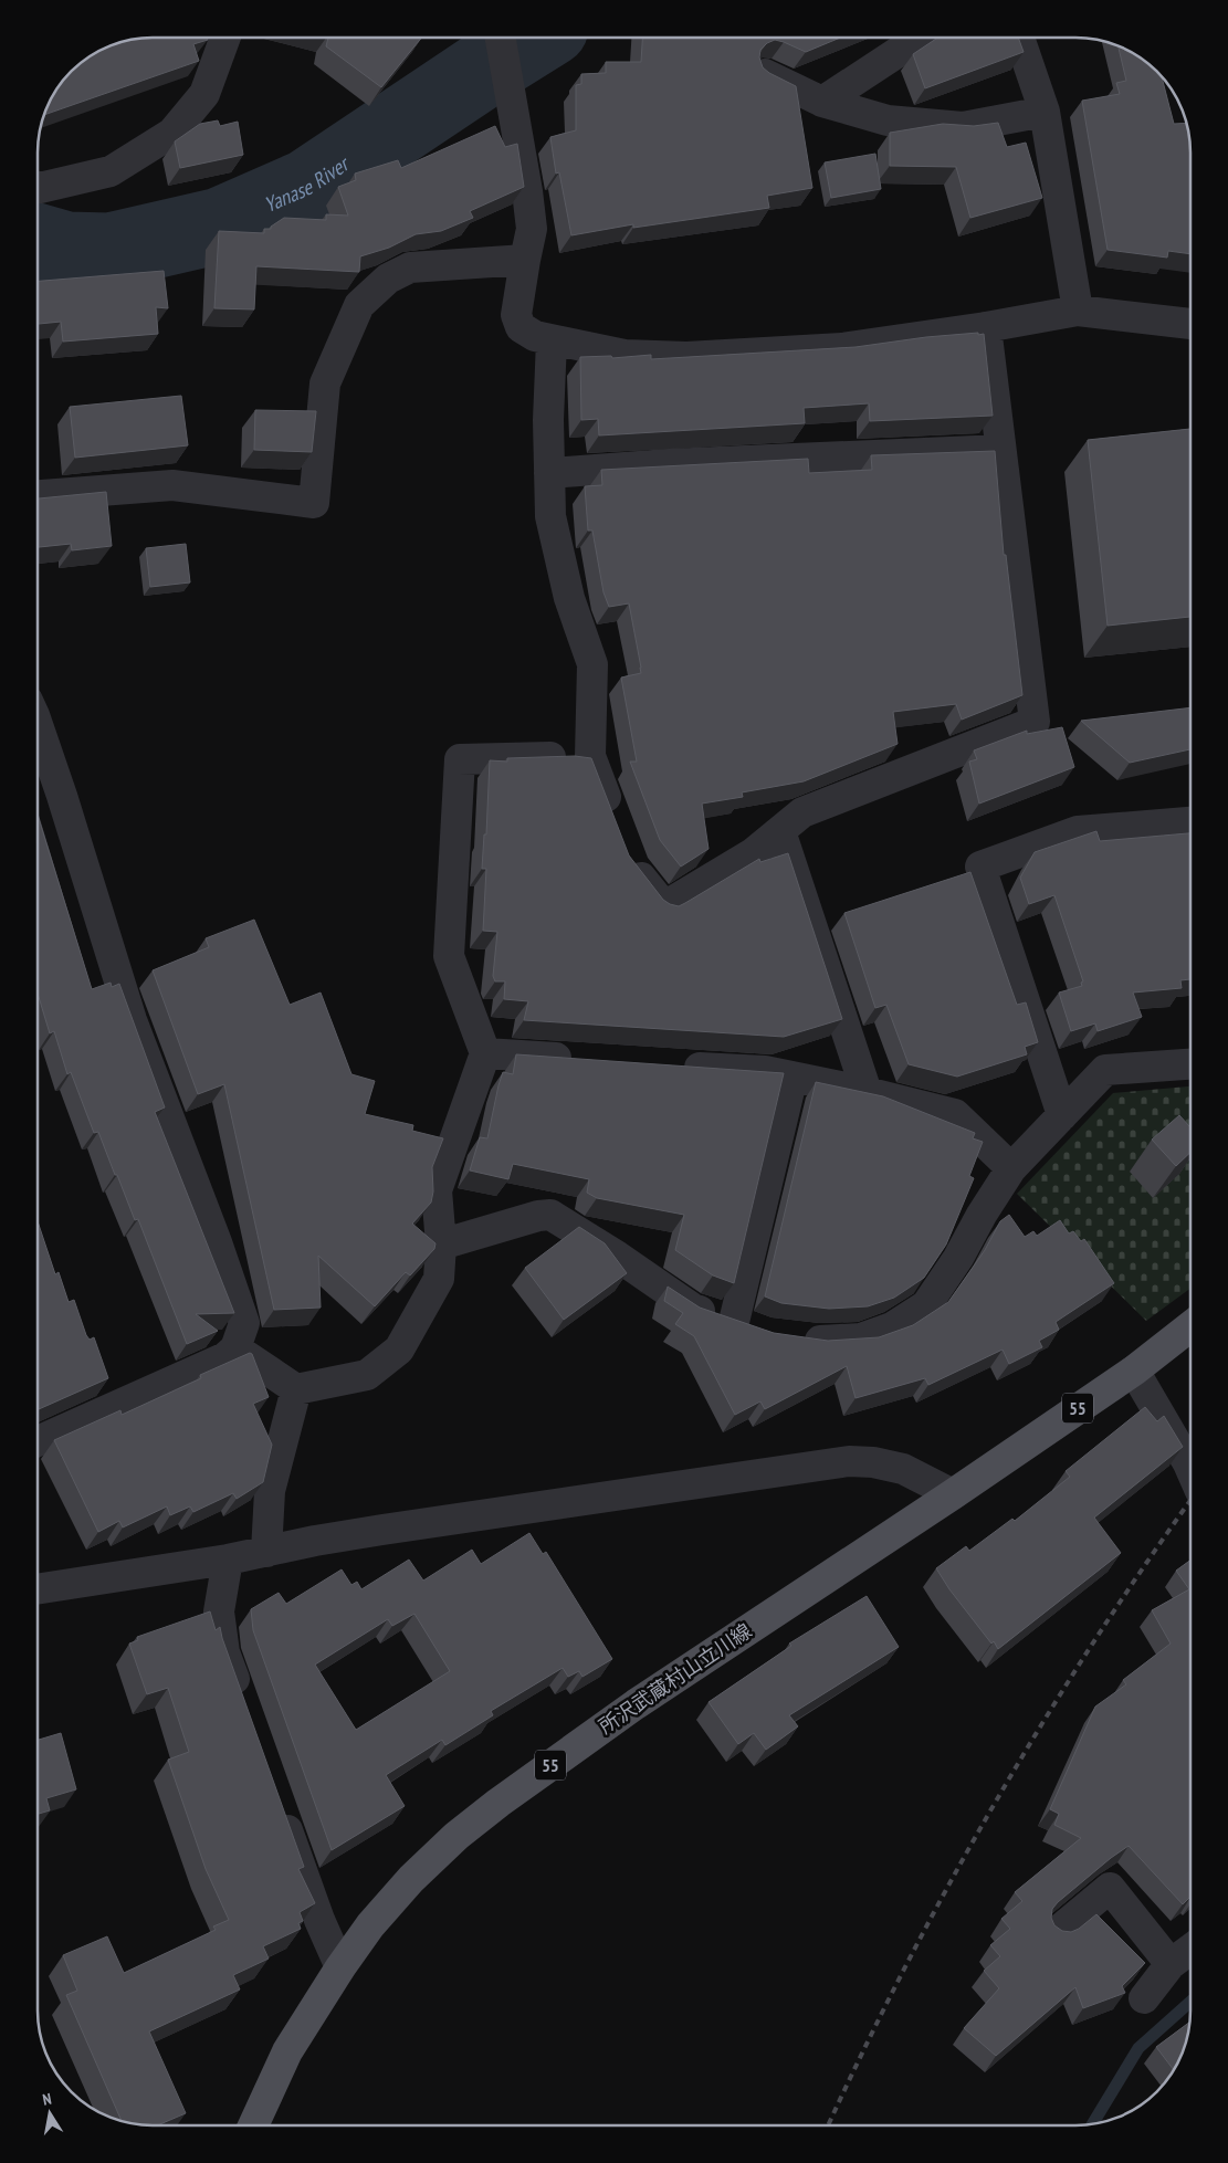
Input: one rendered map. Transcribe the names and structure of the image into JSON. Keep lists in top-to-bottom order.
{
  "streets": {
    "main road": ["55", "所沢武蔵村山立川線"]
  },
  "water": ["Yanase River"],
  "north": "top"
}
